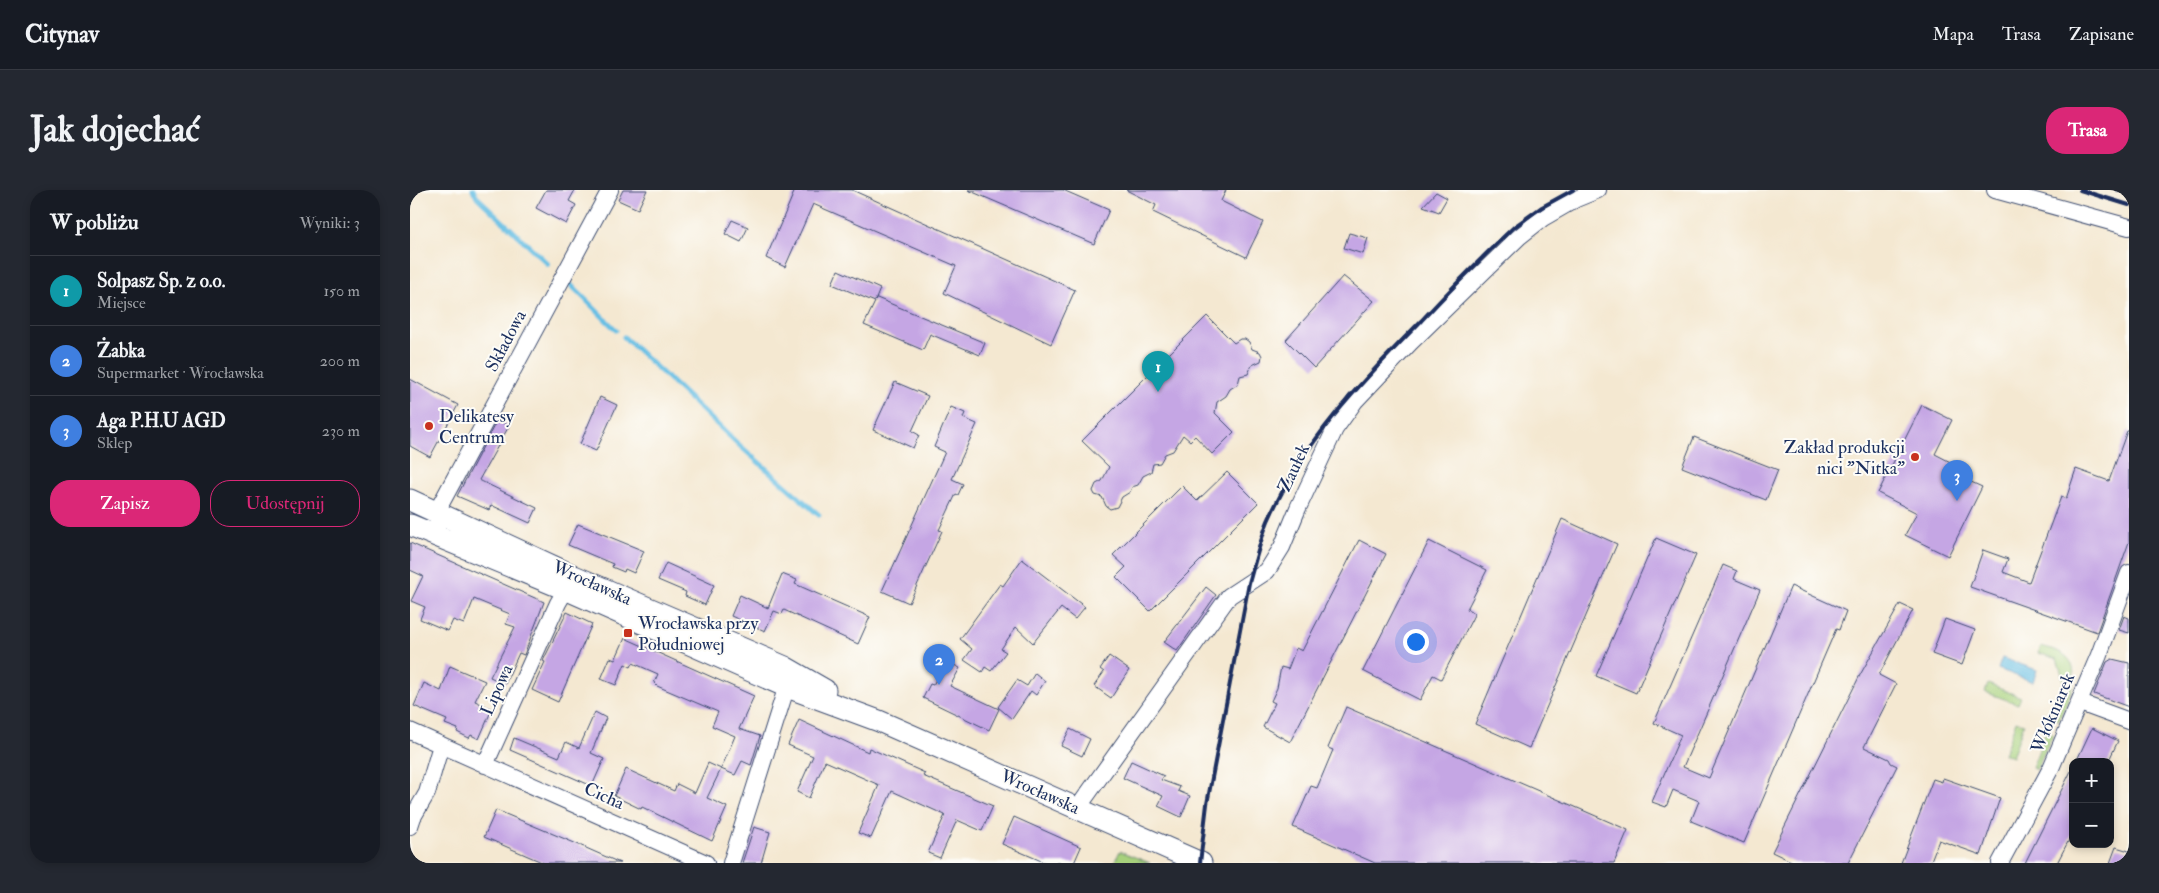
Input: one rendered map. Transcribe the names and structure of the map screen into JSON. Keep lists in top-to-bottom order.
{
  "streets": {
    "street": [
      "Składowa",
      "Zaułek",
      "Wrocławska",
      "Lipowa",
      "Włókniarek",
      "Cicha"
    ]
  },
  "crossings": [
    ["Składowa", "Wrocławska"],
    ["Zaułek", "Wrocławska"],
    ["Wrocławska", "Lipowa"],
    ["Lipowa", "Cicha"]
  ],
  "places": {
    "other": ["Delikatesy Centrum", "Zakład produkcji nici \"Nitka\""],
    "transit": ["Wrocławska przy Południowej"]
  },
  "page": {
    "header": "Citynav",
    "nav": ["Mapa", "Trasa", "Zapisane"],
    "buttons": [
      "Trasa",
      ["Zapisz", "Udostępnij"]
    ],
    "title": "Jak dojechać",
    "heading": ["W pobliżu", "Wyniki: 3"],
    "list": [
      {
        "mark": "1",
        "name": "Solpasz Sp. z o.o.",
        "note": "Miejsce",
        "value": "150 m"
      },
      {
        "mark": "2",
        "name": "Żabka",
        "note": "Supermarket · Wrocławska",
        "value": "200 m"
      },
      {
        "mark": "3",
        "name": "Aga P.H.U AGD",
        "note": "Sklep",
        "value": "230 m"
      }
    ],
    "pins": ["1", "3", "2"],
    "map_buttons": ["+", "−"]
  }
}
